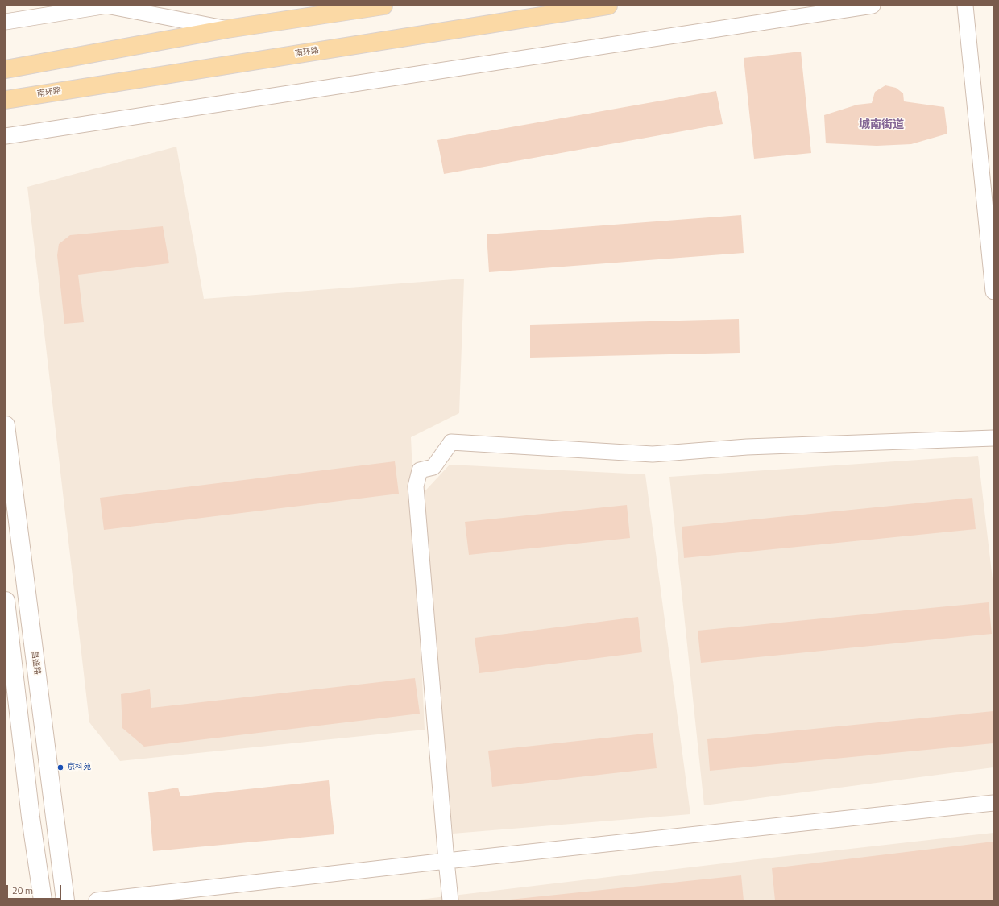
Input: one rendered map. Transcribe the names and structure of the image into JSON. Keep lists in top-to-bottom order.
{
  "streets": {
    "main road": ["南环路"],
    "street": ["昌盛路"]
  },
  "districts": ["城南街道"],
  "places": ["京科苑"],
  "scale_bar": "20 m"
}
